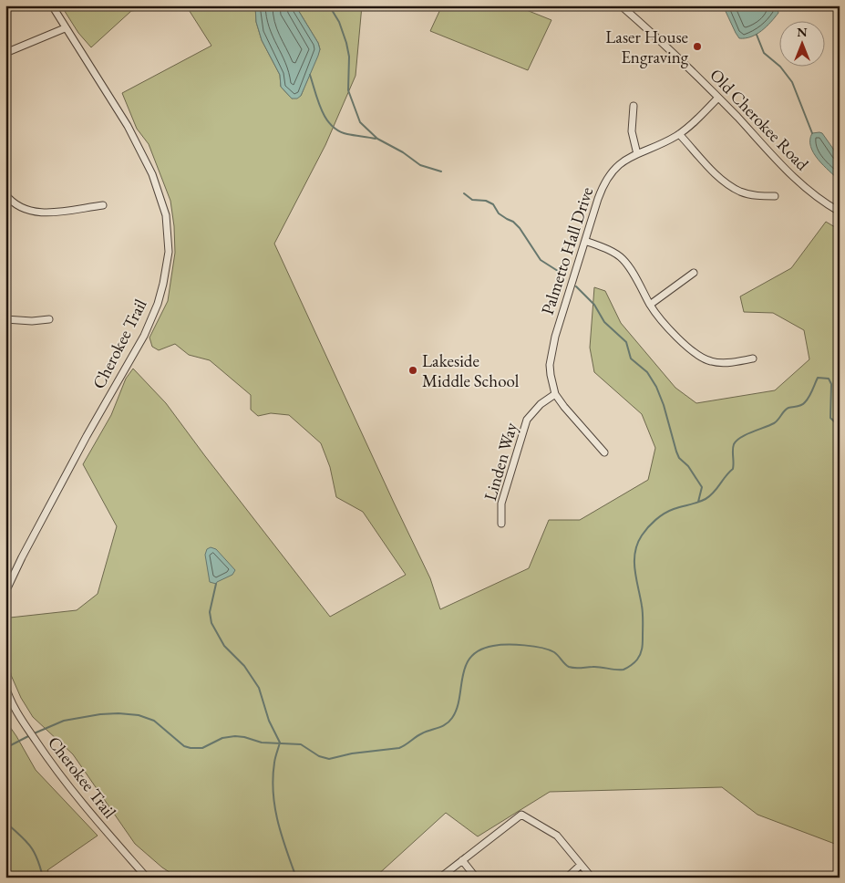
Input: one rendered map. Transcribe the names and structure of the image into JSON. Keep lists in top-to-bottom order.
{
  "streets": {
    "street": [
      "Old Cherokee Road",
      "Palmetto Hall Drive",
      "Cherokee Trail",
      "Linden Way"
    ]
  },
  "crossings": [
    ["Old Cherokee Road", "Palmetto Hall Drive"],
    ["Palmetto Hall Drive", "Linden Way"]
  ],
  "places": ["Laser House Engraving", "Lakeside Middle School"],
  "north": "top"
}
